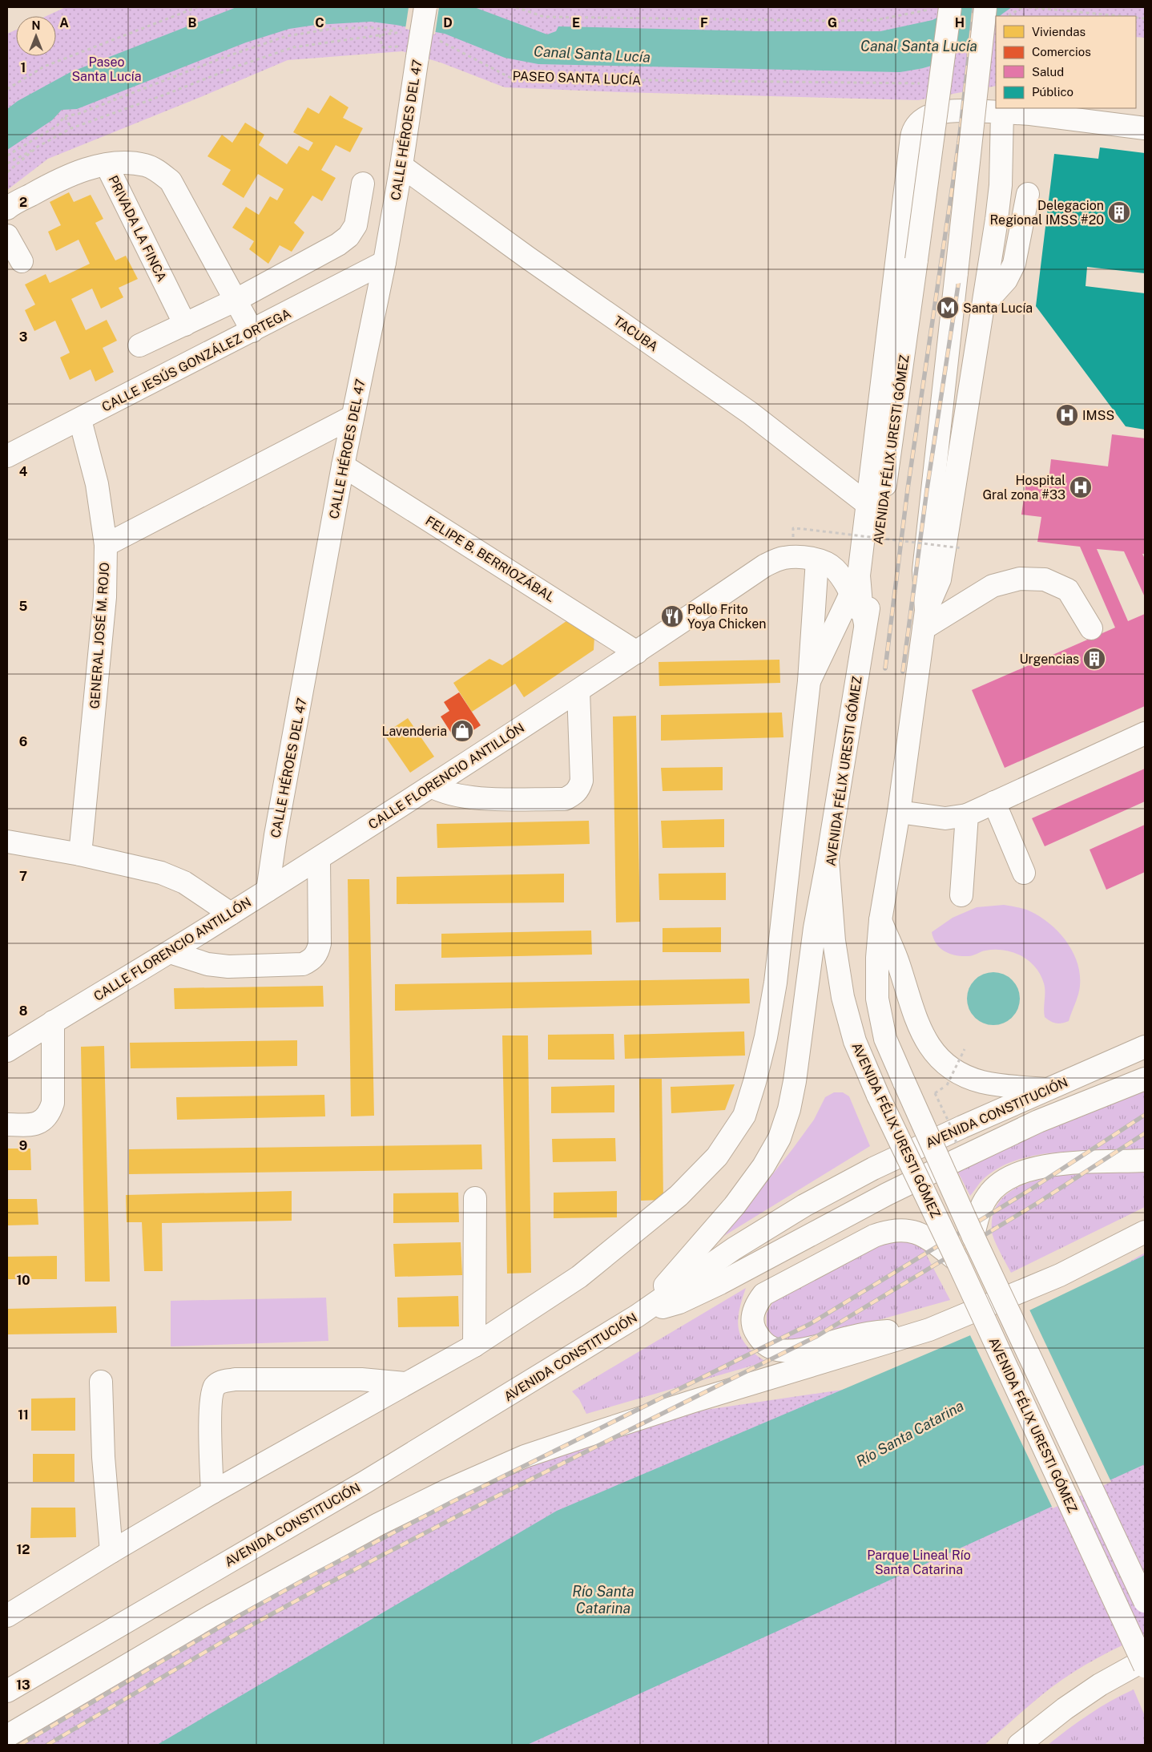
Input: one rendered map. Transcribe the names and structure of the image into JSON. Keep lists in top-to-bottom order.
{
  "streets": {
    "main road": [
      "CALLE HÉROES DEL 47",
      "PRIVADA LA FINCA",
      "TACUBA",
      "CALLE JESÚS GONZÁLEZ ORTEGA",
      "AVENIDA FÉLIX URESTI GÓMEZ",
      "FELIPE B. BERRIOZÁBAL",
      "GENERAL JOSÉ M. ROJO",
      "CALLE FLORENCIO ANTILLÓN",
      "AVENIDA CONSTITUCIÓN"
    ],
    "path": ["PASEO SANTA LUCÍA"]
  },
  "crossings": [
    ["PASEO SANTA LUCÍA", "CALLE HÉROES DEL 47"],
    ["CALLE HÉROES DEL 47", "TACUBA"],
    ["CALLE HÉROES DEL 47", "CALLE JESÚS GONZÁLEZ ORTEGA"],
    ["CALLE HÉROES DEL 47", "FELIPE B. BERRIOZÁBAL"],
    ["CALLE HÉROES DEL 47", "CALLE FLORENCIO ANTILLÓN"],
    ["PRIVADA LA FINCA", "CALLE JESÚS GONZÁLEZ ORTEGA"],
    ["CALLE JESÚS GONZÁLEZ ORTEGA", "GENERAL JOSÉ M. ROJO"],
    ["AVENIDA FÉLIX URESTI GÓMEZ", "CALLE FLORENCIO ANTILLÓN"],
    ["FELIPE B. BERRIOZÁBAL", "CALLE FLORENCIO ANTILLÓN"]
  ],
  "water": ["Canal Santa Lucía", "Río Santa Catarina"],
  "parks": ["Paseo Santa Lucía", "Parque Lineal Río Santa Catarina"],
  "places": {
    "building": ["Delegacion Regional IMSS #20", "Urgencias"],
    "metro station": ["Santa Lucía"],
    "hospital": ["IMSS", "Hospital Gral zona #33"],
    "restaurant": ["Pollo Frito Yoya Chicken"],
    "shop": ["Lavenderia"]
  },
  "legend": [
    "Viviendas",
    "Comercios",
    "Salud",
    "Público"
  ],
  "north": "top",
  "grid": {
    "columns": [
      "A",
      "B",
      "C",
      "D",
      "E",
      "F",
      "G",
      "H"
    ],
    "rows": [
      "1",
      "2",
      "3",
      "4",
      "5",
      "6",
      "7",
      "8",
      "9",
      "10",
      "11",
      "12",
      "13"
    ]
  }
}
